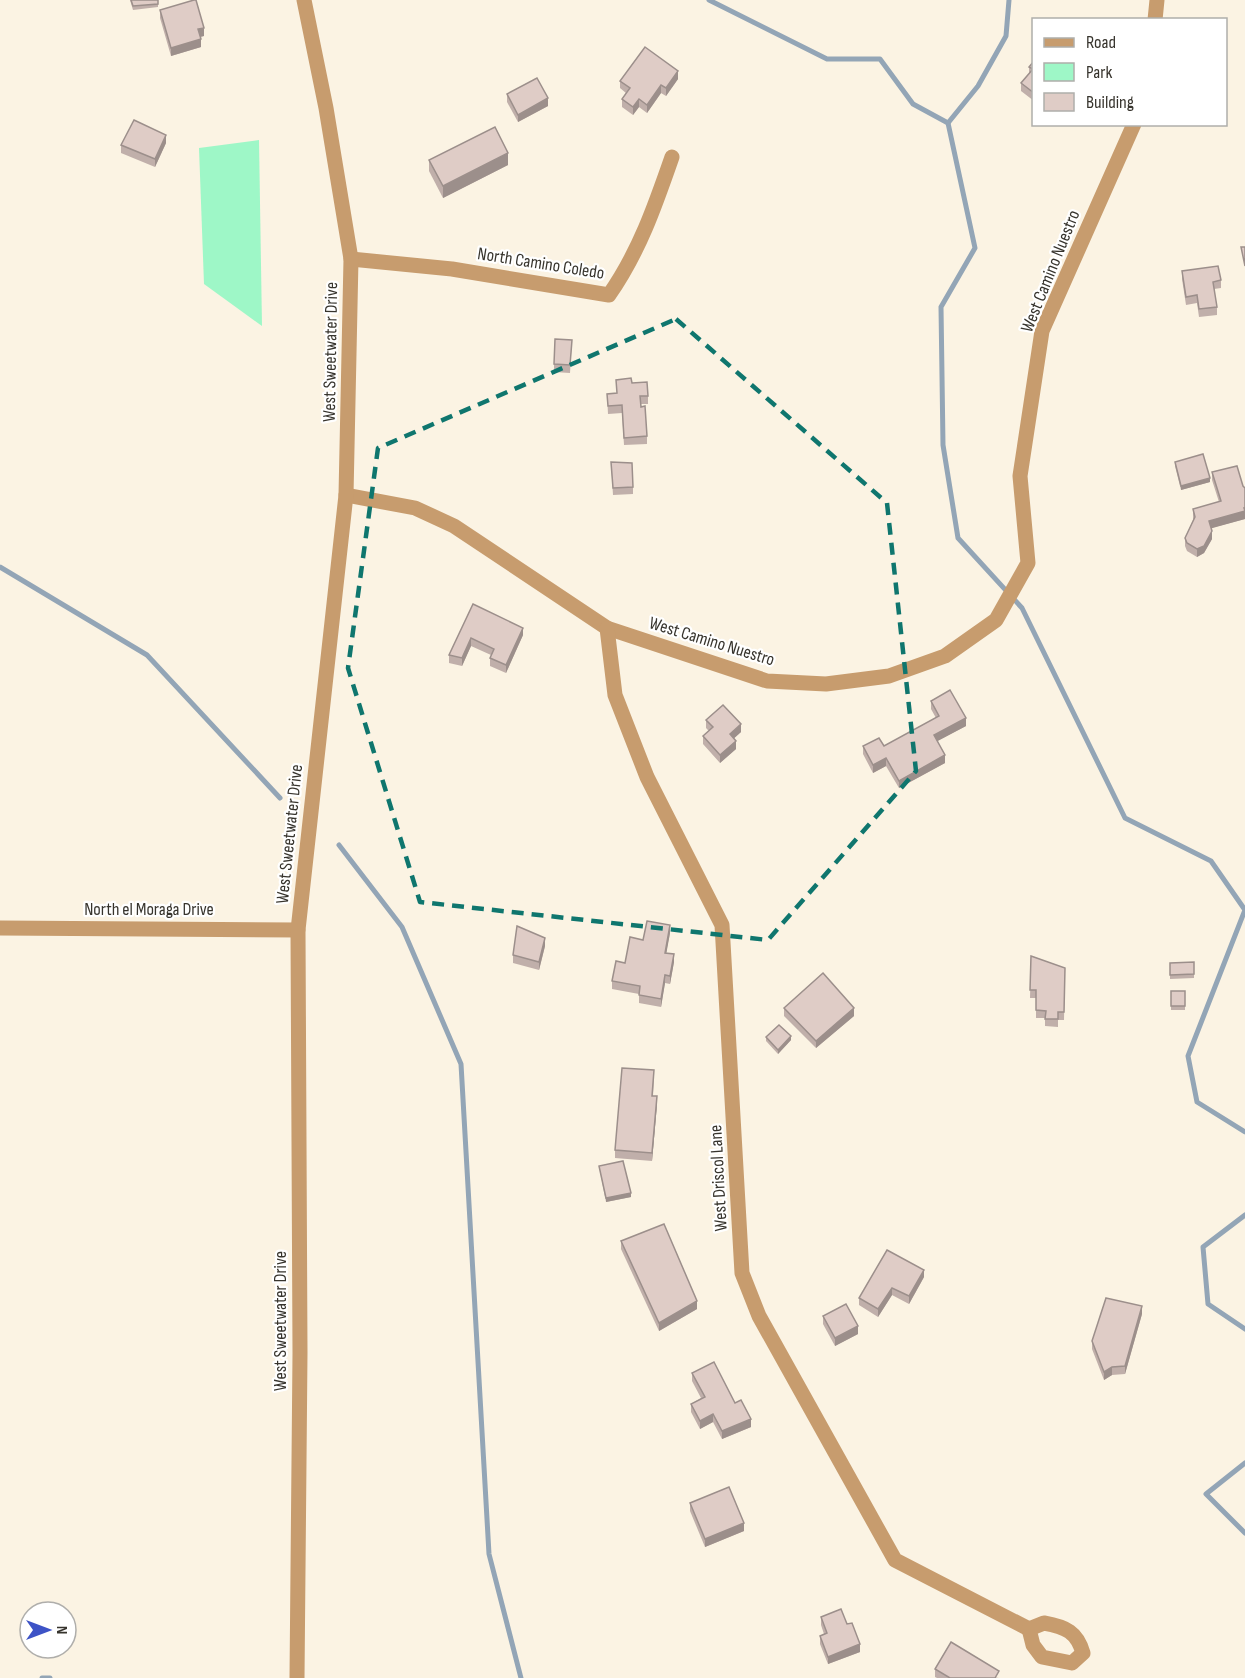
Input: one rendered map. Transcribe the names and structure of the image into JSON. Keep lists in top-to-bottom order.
{
  "streets": {
    "street": [
      "North Camino Coledo",
      "West Camino Nuestro",
      "West Sweetwater Drive",
      "North el Moraga Drive",
      "West Driscol Lane"
    ]
  },
  "crossings": [
    ["North Camino Coledo", "West Sweetwater Drive"],
    ["West Camino Nuestro", "West Sweetwater Drive"],
    ["West Camino Nuestro", "West Driscol Lane"],
    ["West Sweetwater Drive", "North el Moraga Drive"]
  ],
  "legend": ["Road", "Park", "Building"],
  "north": "right"
}
